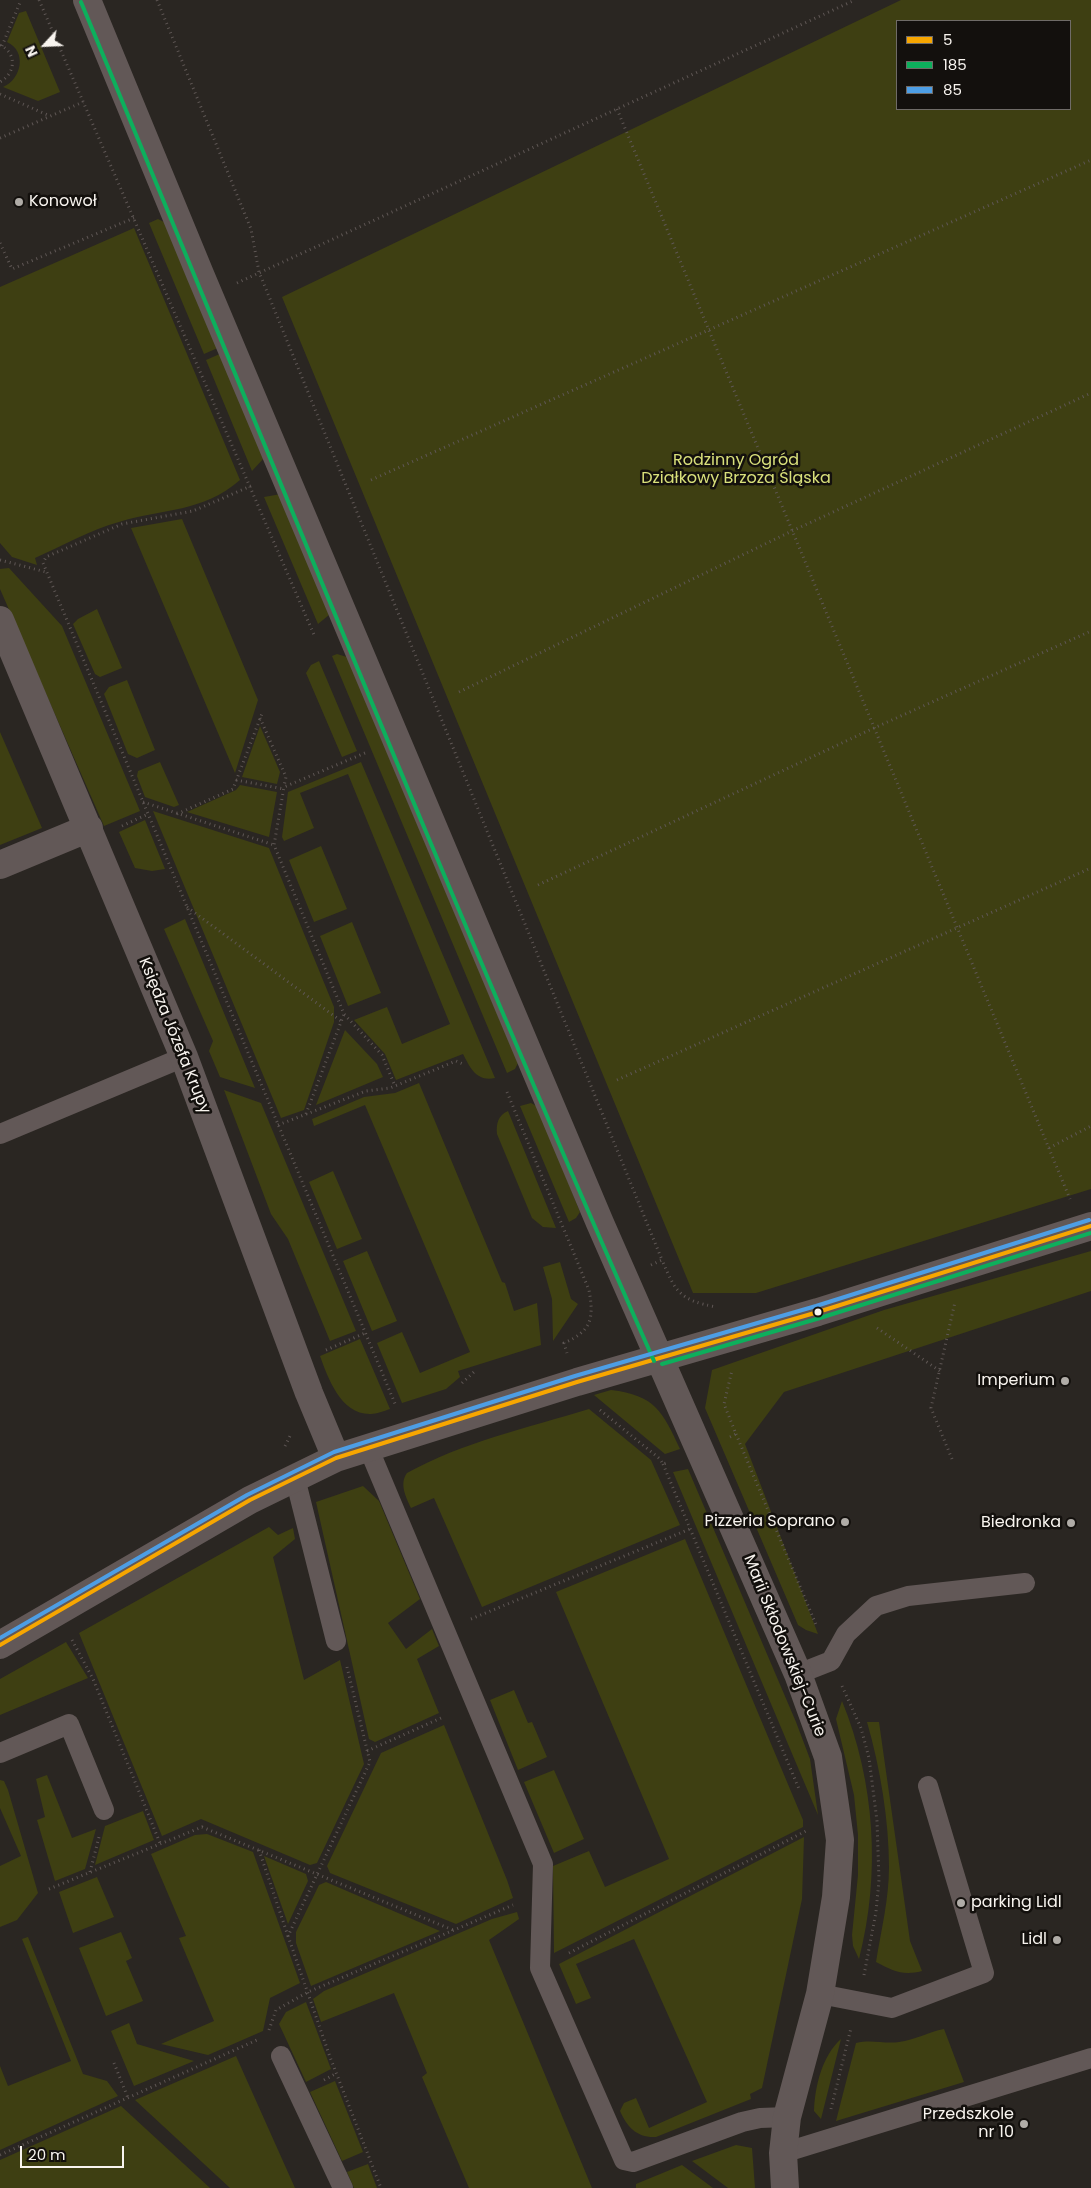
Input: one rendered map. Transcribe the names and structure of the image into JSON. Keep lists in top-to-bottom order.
{
  "streets": {
    "street": ["Księdza Józefa Krupy", "Marii Skłodowskiej-Curie"]
  },
  "parks": ["Rodzinny Ogród Działkowy Brzoza Śląska"],
  "places": [
    "Konowoł",
    "Imperium",
    "Pizzeria Soprano",
    "Biedronka",
    "parking Lidl",
    "Lidl",
    "Przedszkole nr 10"
  ],
  "lines": ["transit line 185", "transit line 85", "transit line 5"],
  "legend": ["5", "185", "85"],
  "scale_bar": "20 m",
  "north": "bottom left"
}
